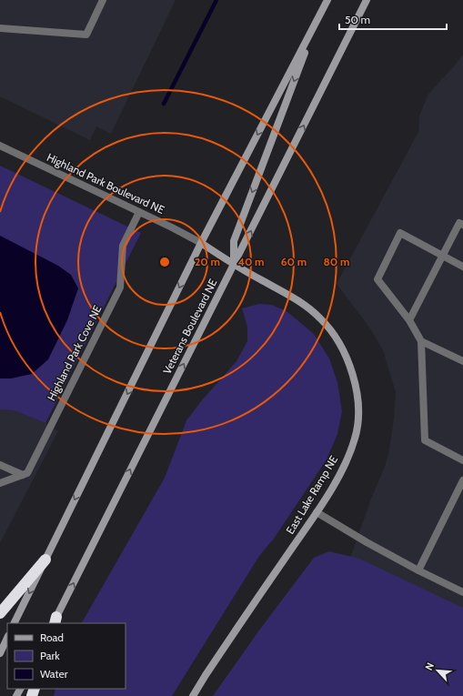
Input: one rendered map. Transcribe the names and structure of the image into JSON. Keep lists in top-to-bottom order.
{
  "streets": {
    "main road": ["Veterans Boulevard NE", "East Lake Ramp NE"],
    "street": ["Highland Park Boulevard NE", "Highland Park Cove NE"]
  },
  "crossings": [
    ["Highland Park Boulevard NE", "Highland Park Cove NE"],
    ["Highland Park Boulevard NE", "East Lake Ramp NE"],
    ["Veterans Boulevard NE", "East Lake Ramp NE"]
  ],
  "legend": ["Road", "Park", "Water"],
  "scale_bar": "50 m",
  "north": "top left",
  "rings": [
    "20 m",
    "40 m",
    "60 m",
    "80 m"
  ]
}
